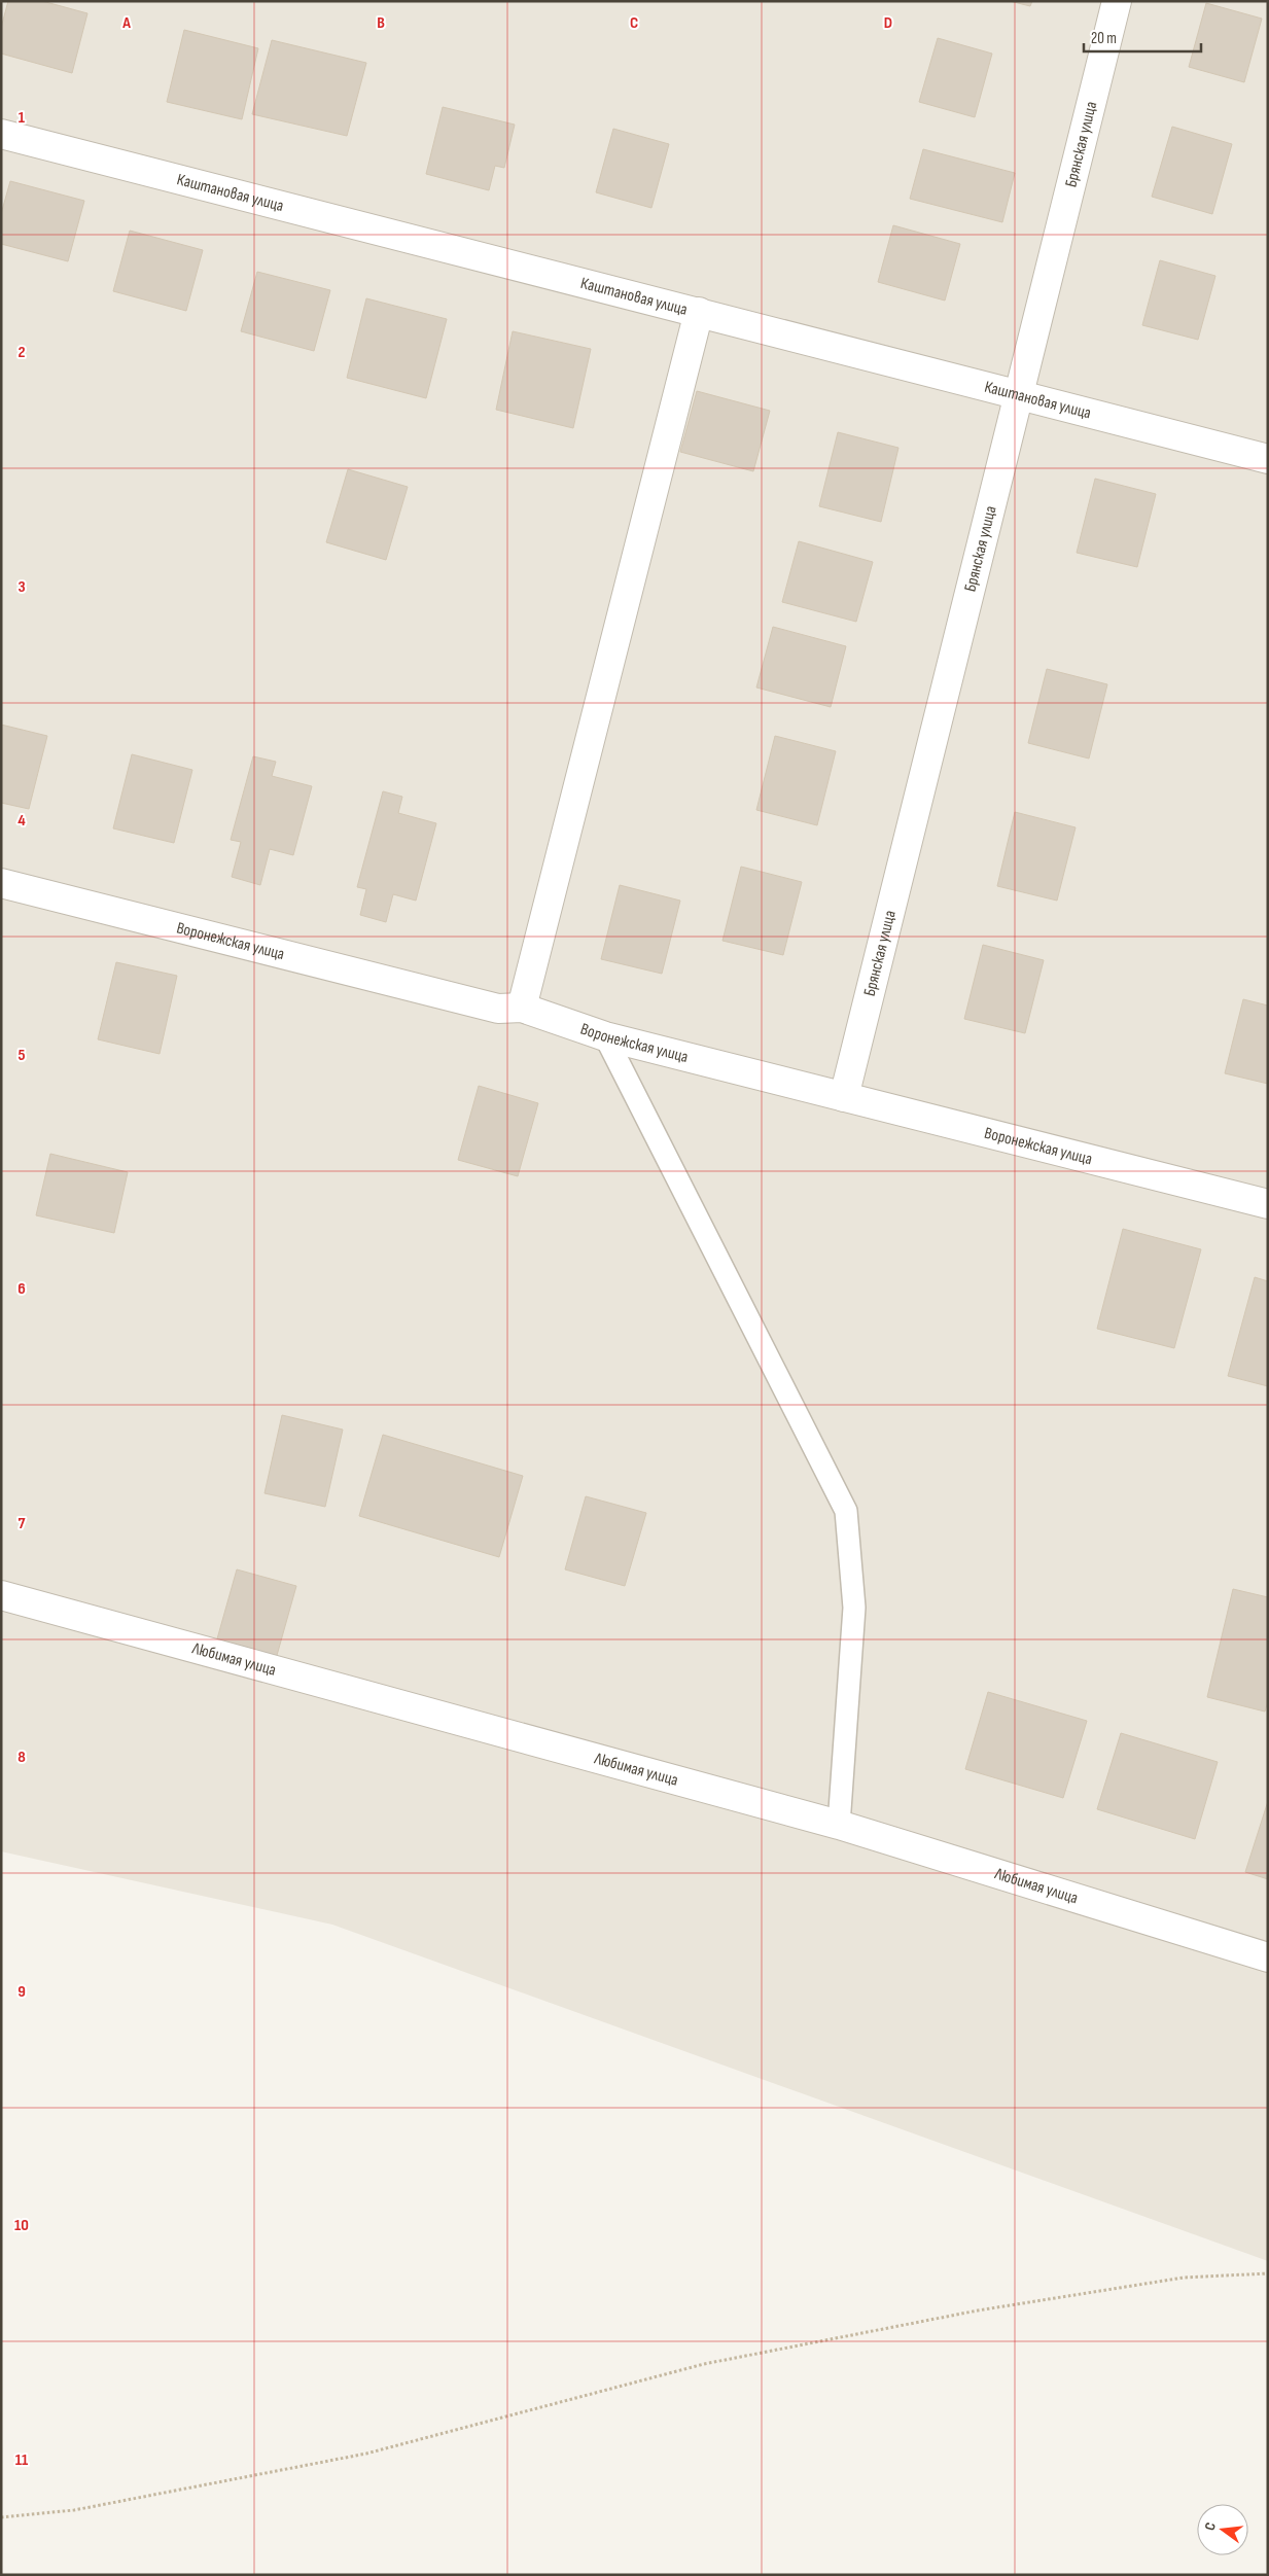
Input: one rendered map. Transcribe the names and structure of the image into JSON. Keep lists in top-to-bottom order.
{
  "streets": {
    "street": [
      "Брянская улица",
      "Каштановая улица",
      "Воронежская улица",
      "Любимая улица"
    ]
  },
  "crossings": [
    ["Брянская улица", "Каштановая улица"],
    ["Брянская улица", "Воронежская улица"]
  ],
  "scale_bar": "20 m",
  "north": "left",
  "grid": {
    "columns": [
      "A",
      "B",
      "C",
      "D"
    ],
    "rows": [
      "1",
      "2",
      "3",
      "4",
      "5",
      "6",
      "7",
      "8",
      "9",
      "10",
      "11"
    ]
  }
}
